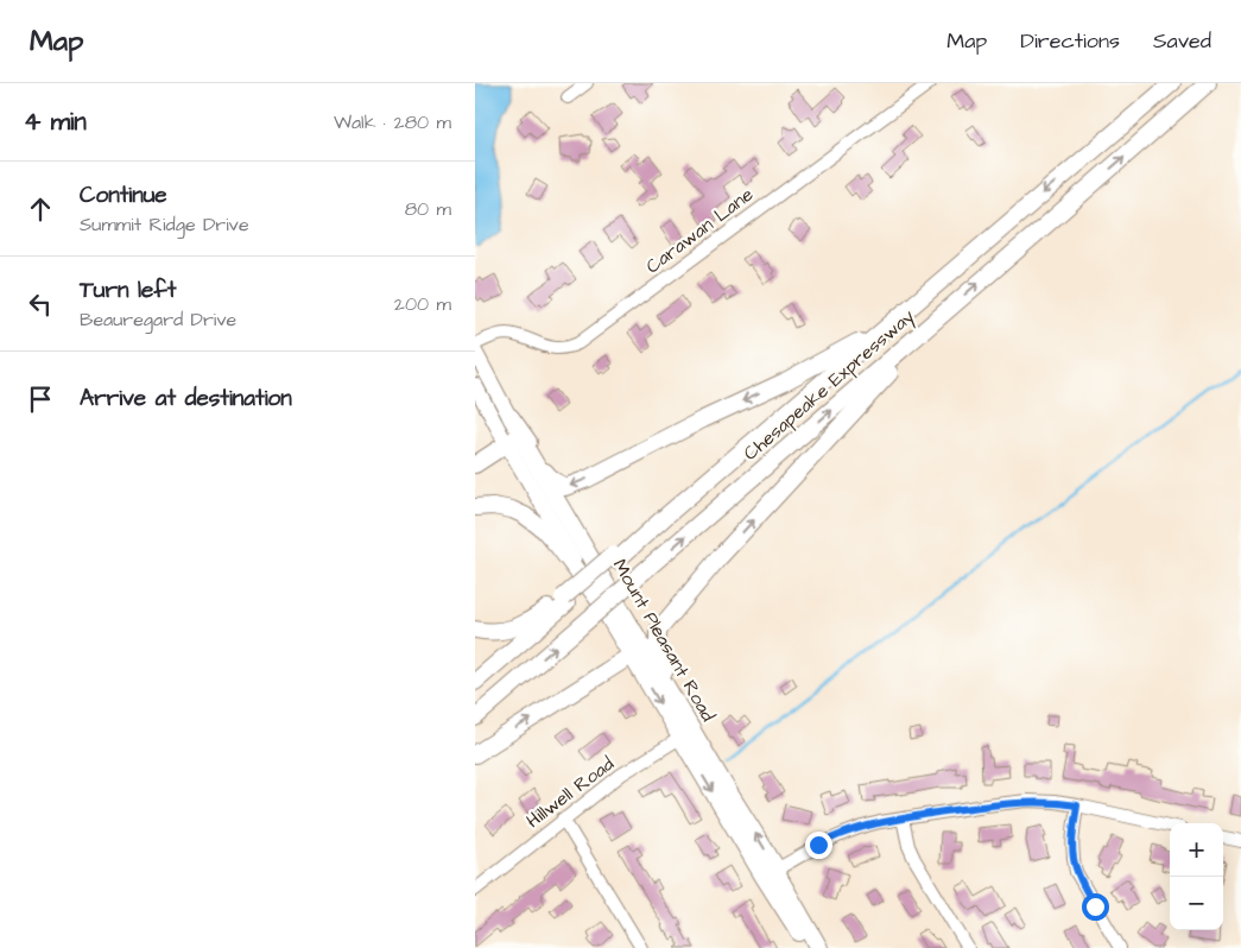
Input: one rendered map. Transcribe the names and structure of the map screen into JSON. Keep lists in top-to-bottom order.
{
  "streets": {
    "highway": ["Chesapeake Expressway", "Mount Pleasant Road"],
    "street": ["Carawan Lane", "Hillwell Road"]
  },
  "crossings": [
    ["Mount Pleasant Road", "Hillwell Road"]
  ],
  "page": {
    "header": "Map",
    "nav": ["Map", "Directions", "Saved"],
    "heading": ["4 min", "Walk · 280 m"],
    "list": [
      ["Continue", "Summit Ridge Drive", "80 m"],
      ["Turn left", "Beauregard Drive", "200 m"],
      "Arrive at destination"
    ],
    "map_buttons": ["+", "−"]
  }
}
